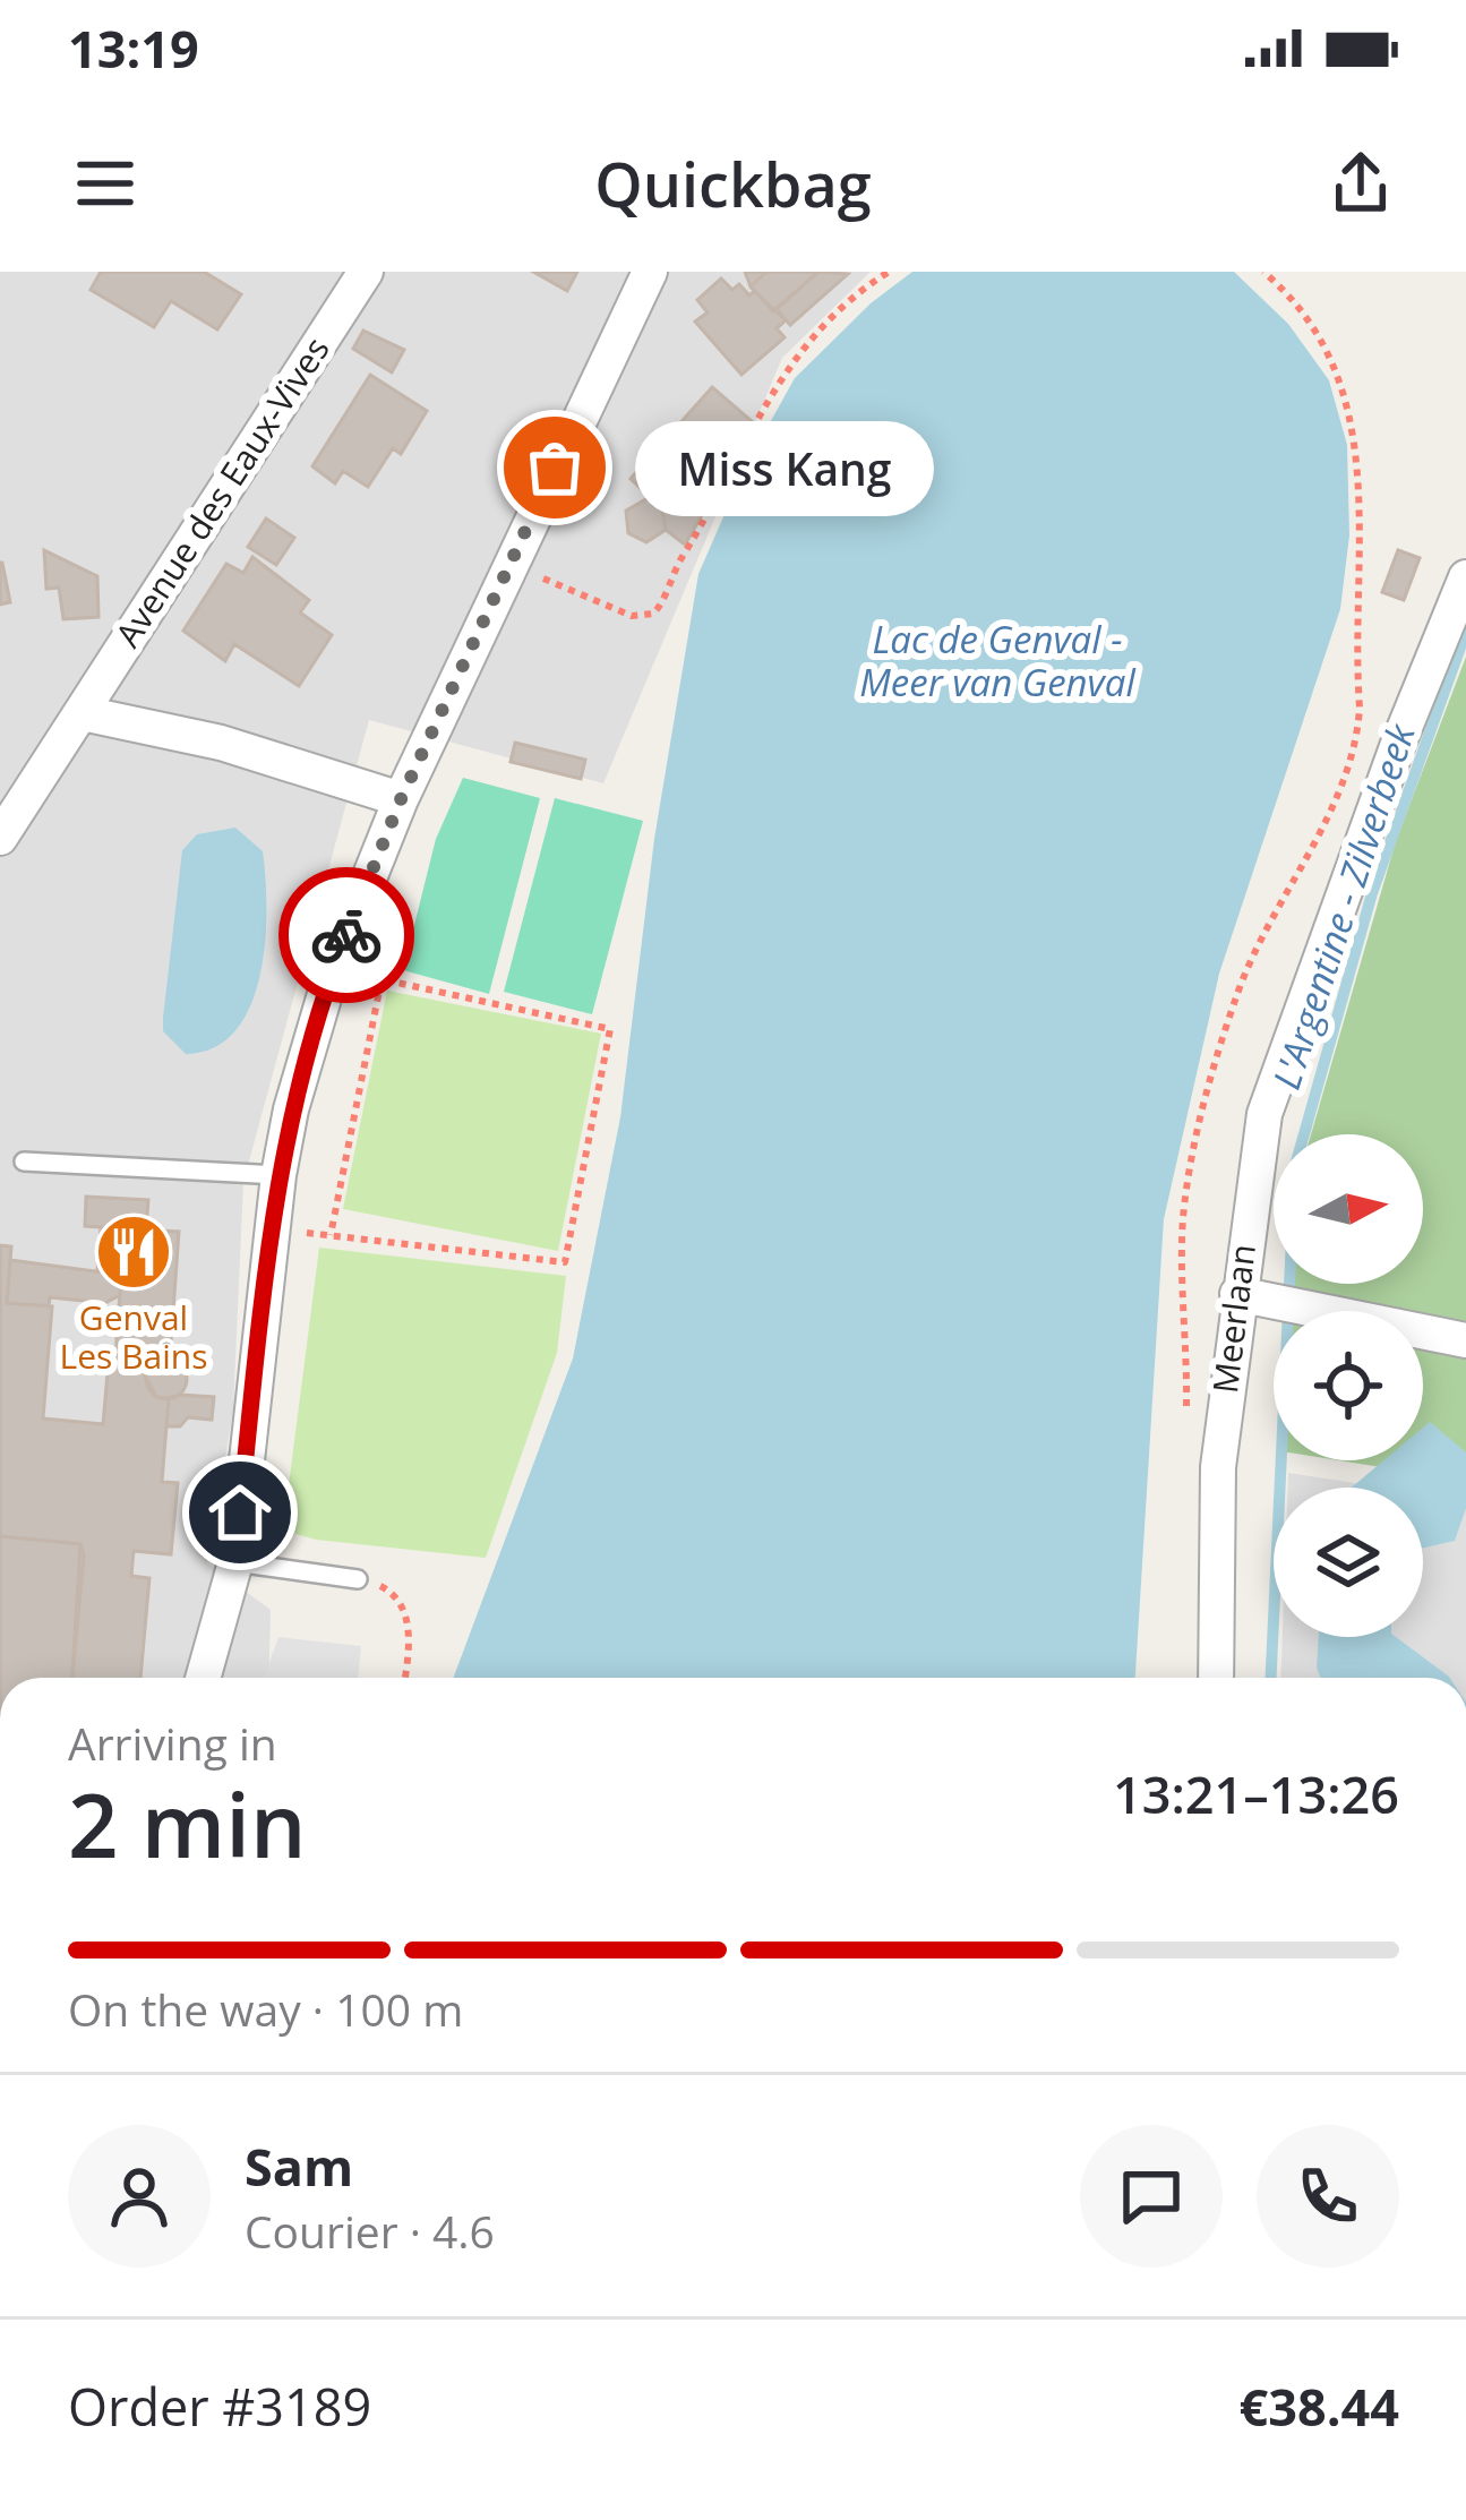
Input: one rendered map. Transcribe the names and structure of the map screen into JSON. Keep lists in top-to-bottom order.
{
  "streets": {
    "street": ["Avenue des Eaux-Vives", "Meerlaan"]
  },
  "water": ["Lac de Genval - Meer van Genval", "L'Argentine - Zilverbeek"],
  "places": {
    "other": ["Miss Kang"],
    "restaurant": ["Genval Les Bains"]
  },
  "north": "right",
  "page": {
    "status": "13:19",
    "header": "Quickbag",
    "bubble": "Miss Kang",
    "heading": ["2 min", "Arriving in", "13:21–13:26"],
    "panel": [
      "Sam",
      "Courier · 4.6",
      "Order #3189",
      "€38.44"
    ],
    "bar": "On the way · 100 m"
  }
}
